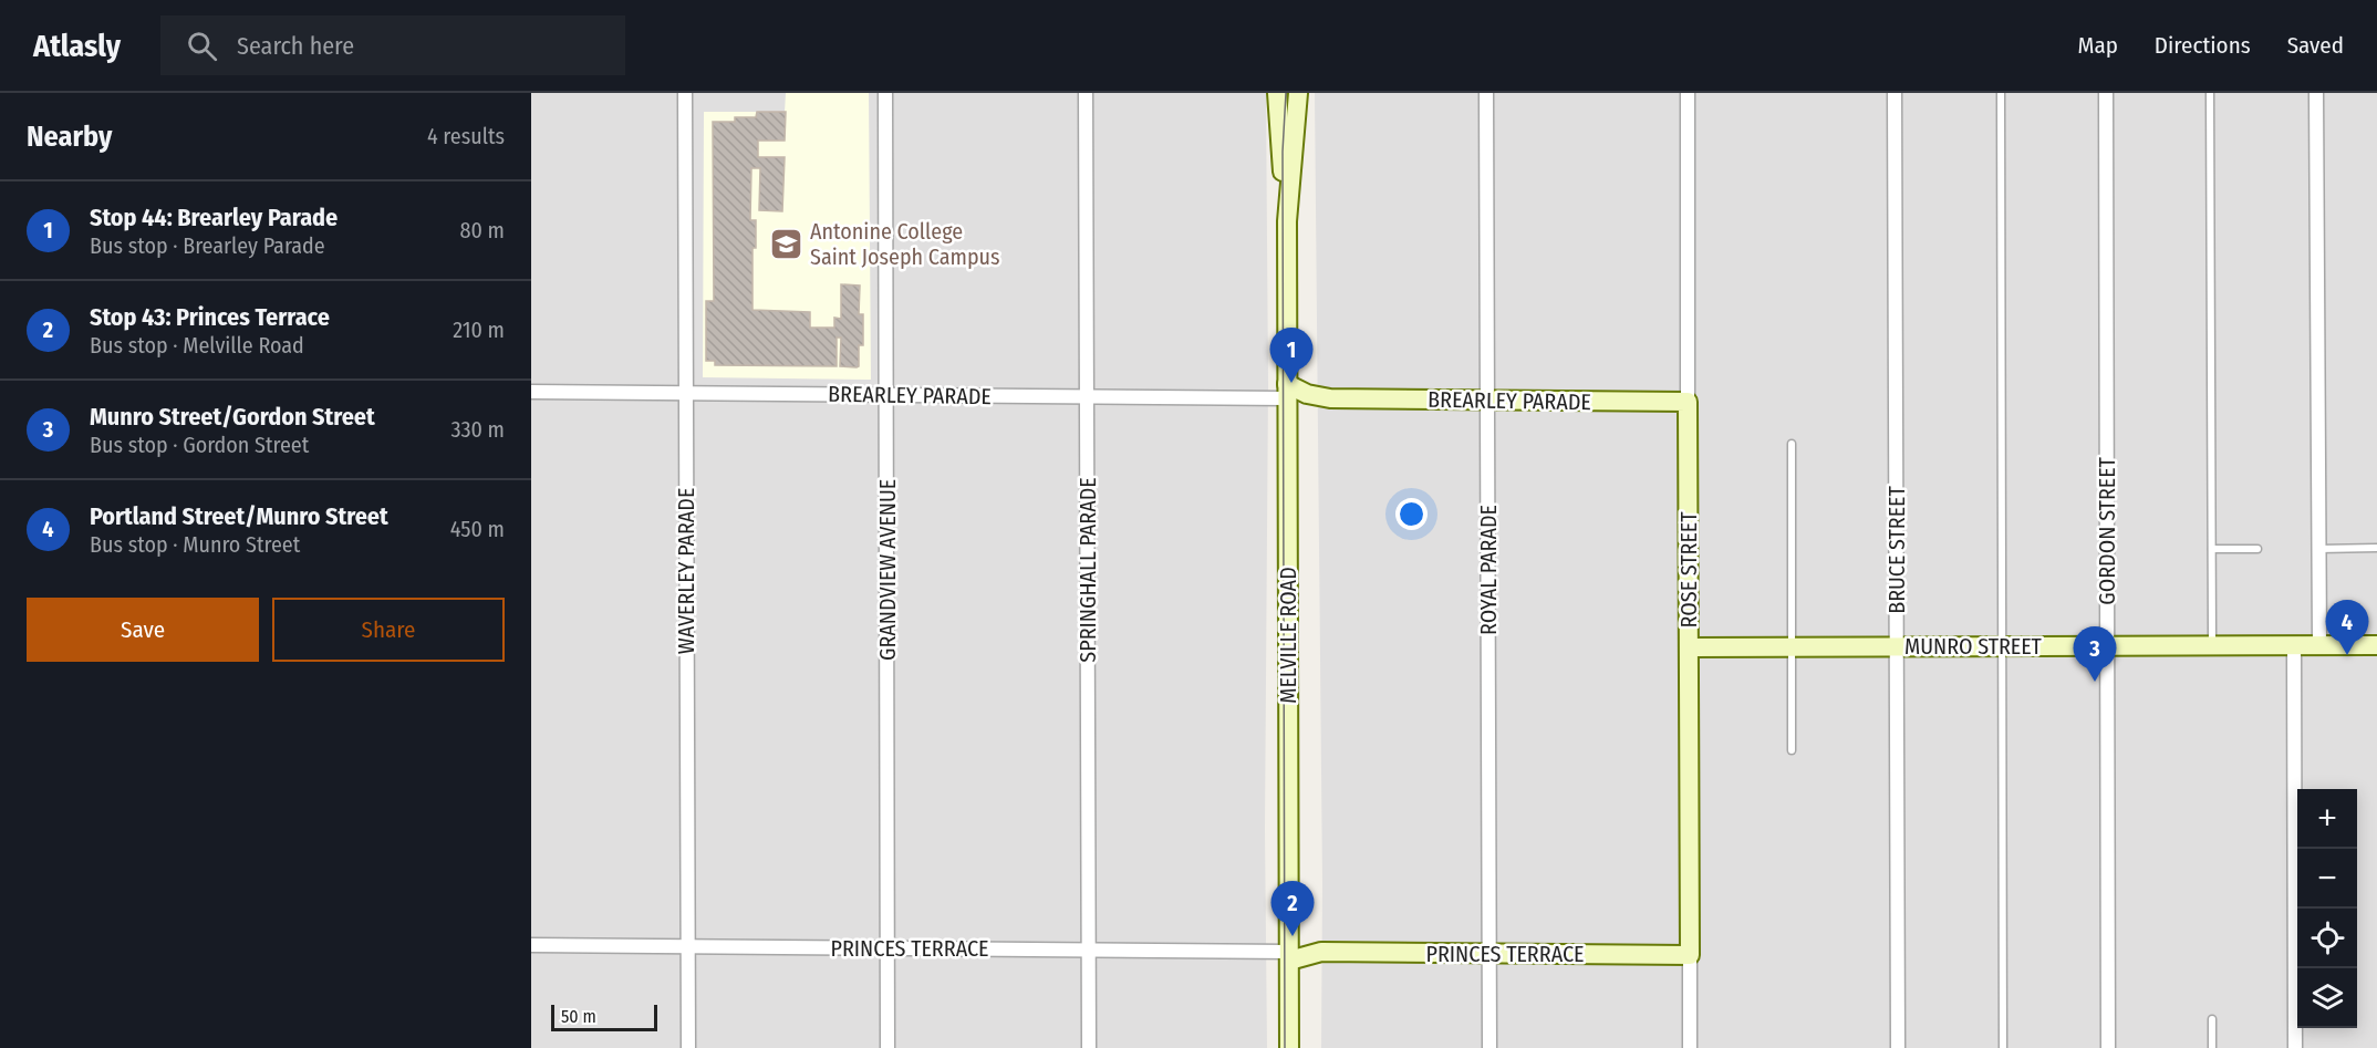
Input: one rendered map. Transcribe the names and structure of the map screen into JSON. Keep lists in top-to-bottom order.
{
  "streets": {
    "street": [
      "BREARLEY PARADE",
      "GORDON STREET",
      "BRUCE STREET",
      "GRANDVIEW AVENUE",
      "SPRINGHALL PARADE",
      "ROYAL PARADE",
      "ROSE STREET",
      "WAVERLEY PARADE",
      "MELVILLE ROAD",
      "MUNRO STREET",
      "PRINCES TERRACE"
    ]
  },
  "crossings": [
    ["BREARLEY PARADE", "GRANDVIEW AVENUE"],
    ["BREARLEY PARADE", "SPRINGHALL PARADE"],
    ["BREARLEY PARADE", "ROYAL PARADE"],
    ["BREARLEY PARADE", "ROSE STREET"],
    ["BREARLEY PARADE", "WAVERLEY PARADE"],
    ["BREARLEY PARADE", "MELVILLE ROAD"],
    ["GORDON STREET", "MUNRO STREET"],
    ["BRUCE STREET", "MUNRO STREET"],
    ["GRANDVIEW AVENUE", "PRINCES TERRACE"],
    ["SPRINGHALL PARADE", "PRINCES TERRACE"],
    ["ROYAL PARADE", "PRINCES TERRACE"],
    ["ROSE STREET", "MUNRO STREET"],
    ["ROSE STREET", "PRINCES TERRACE"],
    ["WAVERLEY PARADE", "PRINCES TERRACE"],
    ["MELVILLE ROAD", "PRINCES TERRACE"]
  ],
  "places": {
    "school or university": ["Antonine College Saint Joseph Campus"]
  },
  "scale_bar": "50 m",
  "page": {
    "header": "Atlasly",
    "search": "Search here",
    "nav": ["Map", "Directions", "Saved"],
    "heading": ["Nearby", "4 results"],
    "list": [
      {
        "mark": "1",
        "name": "Stop 44: Brearley Parade",
        "note": "Bus stop · Brearley Parade",
        "value": "80 m"
      },
      {
        "mark": "2",
        "name": "Stop 43: Princes Terrace",
        "note": "Bus stop · Melville Road",
        "value": "210 m"
      },
      {
        "mark": "3",
        "name": "Munro Street/Gordon Street",
        "note": "Bus stop · Gordon Street",
        "value": "330 m"
      },
      {
        "mark": "4",
        "name": "Portland Street/Munro Street",
        "note": "Bus stop · Munro Street",
        "value": "450 m"
      }
    ],
    "pins": [
      "1",
      "4",
      "3",
      "2"
    ],
    "buttons": ["Save", "Share"],
    "map_buttons": ["+", "−"],
    "scale": "50 m"
  }
}
